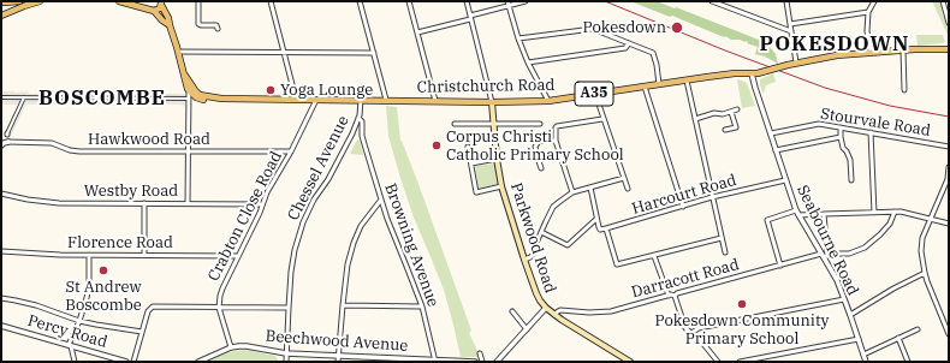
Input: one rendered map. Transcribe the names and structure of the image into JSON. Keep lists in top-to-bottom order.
{
  "streets": {
    "main road": ["Christchurch Road", "A35", "Parkwood Road"],
    "street": [
      "Stourvale Road",
      "Hawkwood Road",
      "Chessel Avenue",
      "Westby Road",
      "Harcourt Road",
      "Crabton Close Road",
      "Seabourne Road",
      "Florence Road",
      "Browning Avenue",
      "Darracott Road",
      "Percy Road",
      "Beechwood Avenue"
    ]
  },
  "crossings": [
    ["Christchurch Road", "Chessel Avenue"],
    ["Christchurch Road", "Crabton Close Road"],
    ["Christchurch Road", "Parkwood Road"],
    ["Christchurch Road", "Seabourne Road"],
    ["Stourvale Road", "Seabourne Road"],
    ["Hawkwood Road", "Crabton Close Road"],
    ["Chessel Avenue", "Browning Avenue"],
    ["Chessel Avenue", "Beechwood Avenue"],
    ["Westby Road", "Crabton Close Road"],
    ["Harcourt Road", "Seabourne Road"],
    ["Crabton Close Road", "Florence Road"],
    ["Crabton Close Road", "Beechwood Avenue"],
    ["Parkwood Road", "Darracott Road"],
    ["Seabourne Road", "Darracott Road"],
    ["Browning Avenue", "Beechwood Avenue"]
  ],
  "districts": ["POKESDOWN", "BOSCOMBE"],
  "places": [
    "Pokesdown",
    "Yoga Lounge",
    "Corpus Christi Catholic Primary School",
    "St Andrew Boscombe",
    "Pokesdown Community Primary School"
  ]
}
